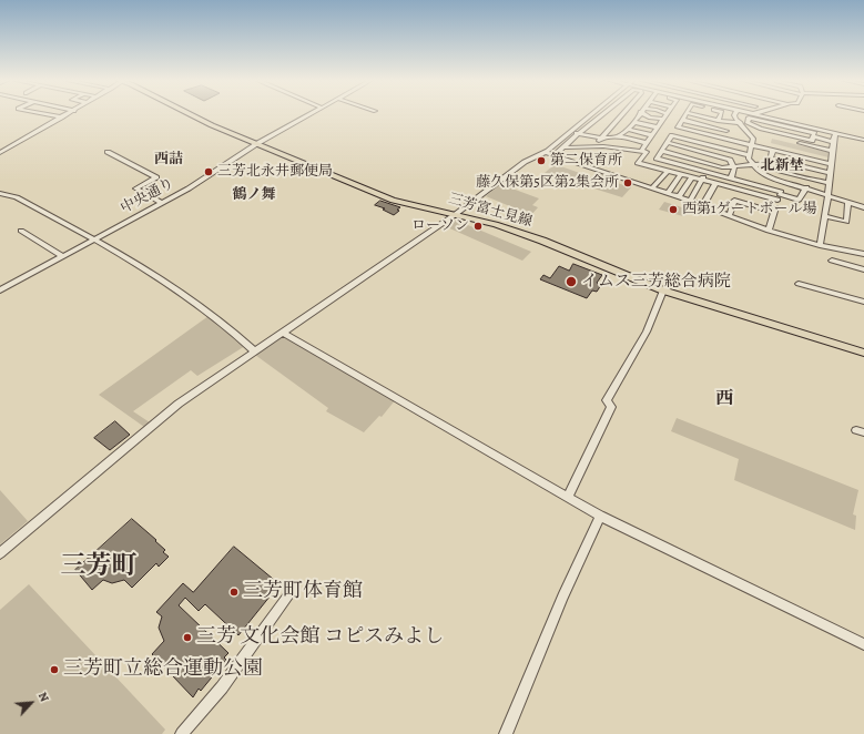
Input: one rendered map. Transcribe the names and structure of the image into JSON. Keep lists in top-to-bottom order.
{
  "streets": {
    "main road": ["三芳富士見線"],
    "street": ["中央通り"]
  },
  "crossings": [
    ["中央通り", "三芳富士見線"]
  ],
  "districts": [
    "西詰",
    "北新埜",
    "鶴ノ舞",
    "西",
    "三芳町"
  ],
  "places": [
    "第二保育所",
    "三芳北永井郵便局",
    "藤久保第5区第2集会所",
    "西第1ゲートボール場",
    "ローソン",
    "イムス三芳総合病院",
    "三芳町体育館",
    "三芳 文化会館 コピスみよし",
    "三芳町立総合運動公園"
  ],
  "north": "top right"
}
